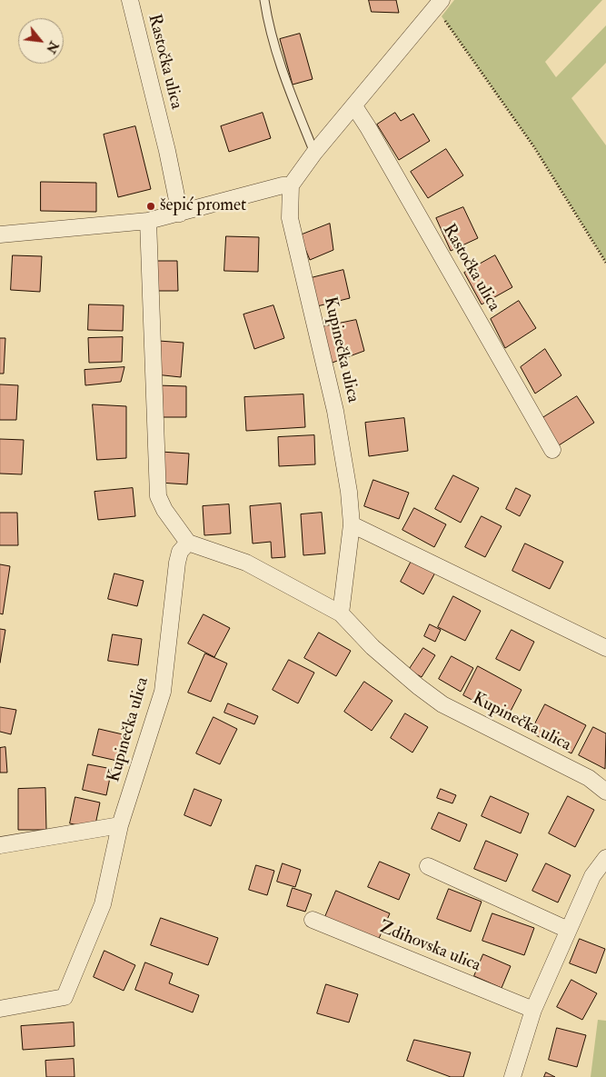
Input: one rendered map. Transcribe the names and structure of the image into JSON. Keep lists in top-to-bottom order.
{
  "streets": {
    "street": ["Rastočka ulica", "Kupinečka ulica", "Zdihovska ulica"]
  },
  "places": ["šepić promet"],
  "north": "bottom right"
}
